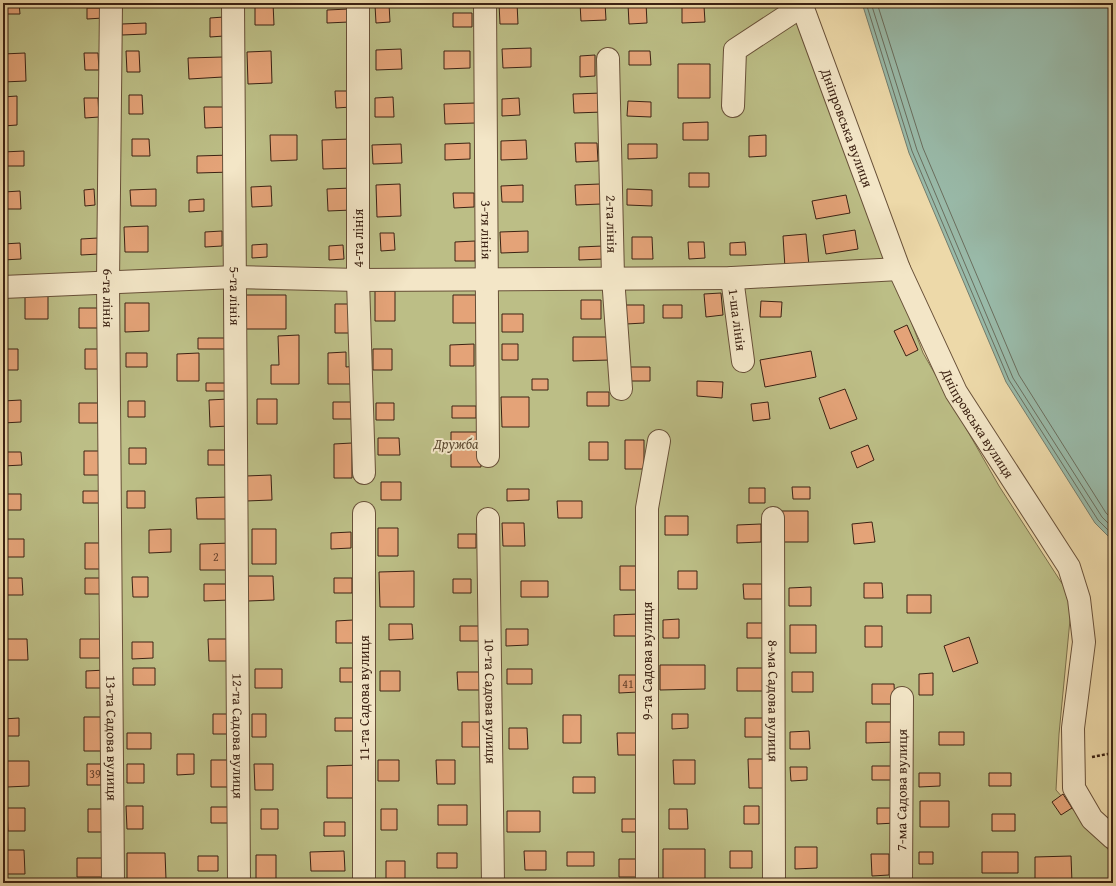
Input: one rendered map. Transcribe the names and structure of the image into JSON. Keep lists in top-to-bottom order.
{
  "streets": {
    "street": [
      "Дніпровська вулиця",
      "2-га лінія",
      "3-тя лінія",
      "4-та лінія",
      "5-та лінія",
      "6-та лінія",
      "1-ша лінія",
      "9-та Садова вулиця",
      "11-та Садова вулиця",
      "10-та Садова вулиця",
      "8-ма Садова вулиця",
      "12-та Садова вулиця",
      "13-та Садова вулиця",
      "7-ма Садова вулиця"
    ]
  },
  "crossings": [
    ["5-та лінія", "12-та Садова вулиця"],
    ["6-та лінія", "13-та Садова вулиця"]
  ],
  "parks": ["Дружба"],
  "house_numbers": ["2", "41", "39"]
}
